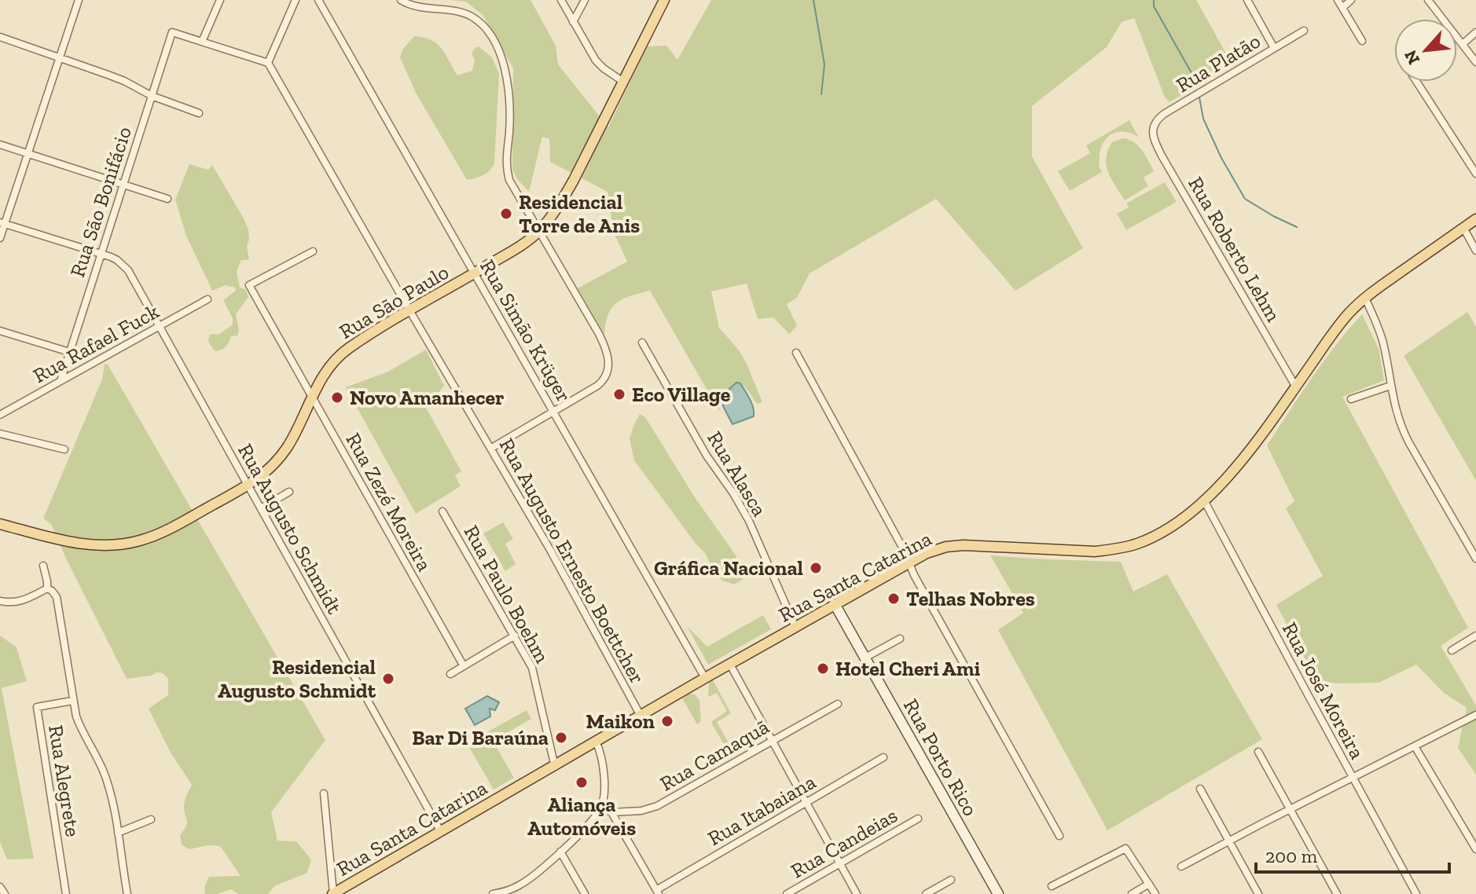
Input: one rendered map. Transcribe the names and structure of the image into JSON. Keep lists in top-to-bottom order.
{
  "streets": {
    "main road": ["Rua São Paulo", "Rua Santa Catarina", "Rua Porto Rico"],
    "street": [
      "Rua Platão",
      "Rua São Bonifácio",
      "Rua Roberto Lehm",
      "Rua Simão Krüger",
      "Rua Rafael Fuck",
      "Rua Alasca",
      "Rua Zezé Moreira",
      "Rua Augusto Schmidt",
      "Rua Augusto Ernesto Boettcher",
      "Rua Paulo Boehm",
      "Rua José Moreira",
      "Rua Camaquã",
      "Rua Alegrete",
      "Rua Itabaiana",
      "Rua Candeias"
    ]
  },
  "crossings": [
    ["Rua Platão", "Rua Roberto Lehm"],
    ["Rua São Bonifácio", "Rua Rafael Fuck"],
    ["Rua São Bonifácio", "Rua Augusto Schmidt"],
    ["Rua Roberto Lehm", "Rua Santa Catarina"],
    ["Rua São Paulo", "Rua Simão Krüger"],
    ["Rua São Paulo", "Rua Zezé Moreira"],
    ["Rua São Paulo", "Rua Augusto Schmidt"],
    ["Rua São Paulo", "Rua Augusto Ernesto Boettcher"],
    ["Rua Simão Krüger", "Rua Santa Catarina"],
    ["Rua Rafael Fuck", "Rua Augusto Schmidt"],
    ["Rua Alasca", "Rua Santa Catarina"],
    ["Rua Augusto Schmidt", "Rua Santa Catarina"],
    ["Rua Augusto Ernesto Boettcher", "Rua Santa Catarina"],
    ["Rua Santa Catarina", "Rua Paulo Boehm"],
    ["Rua Santa Catarina", "Rua José Moreira"],
    ["Rua Santa Catarina", "Rua Porto Rico"]
  ],
  "places": [
    "Residencial Torre de Anis",
    "Eco Village",
    "Novo Amanhecer",
    "Gráfica Nacional",
    "Telhas Nobres",
    "Hotel Cheri Ami",
    "Residencial Augusto Schmidt",
    "Maikon",
    "Bar Di Baraúna",
    "Aliança Automóveis"
  ],
  "scale_bar": "200 m",
  "north": "bottom left"
}
